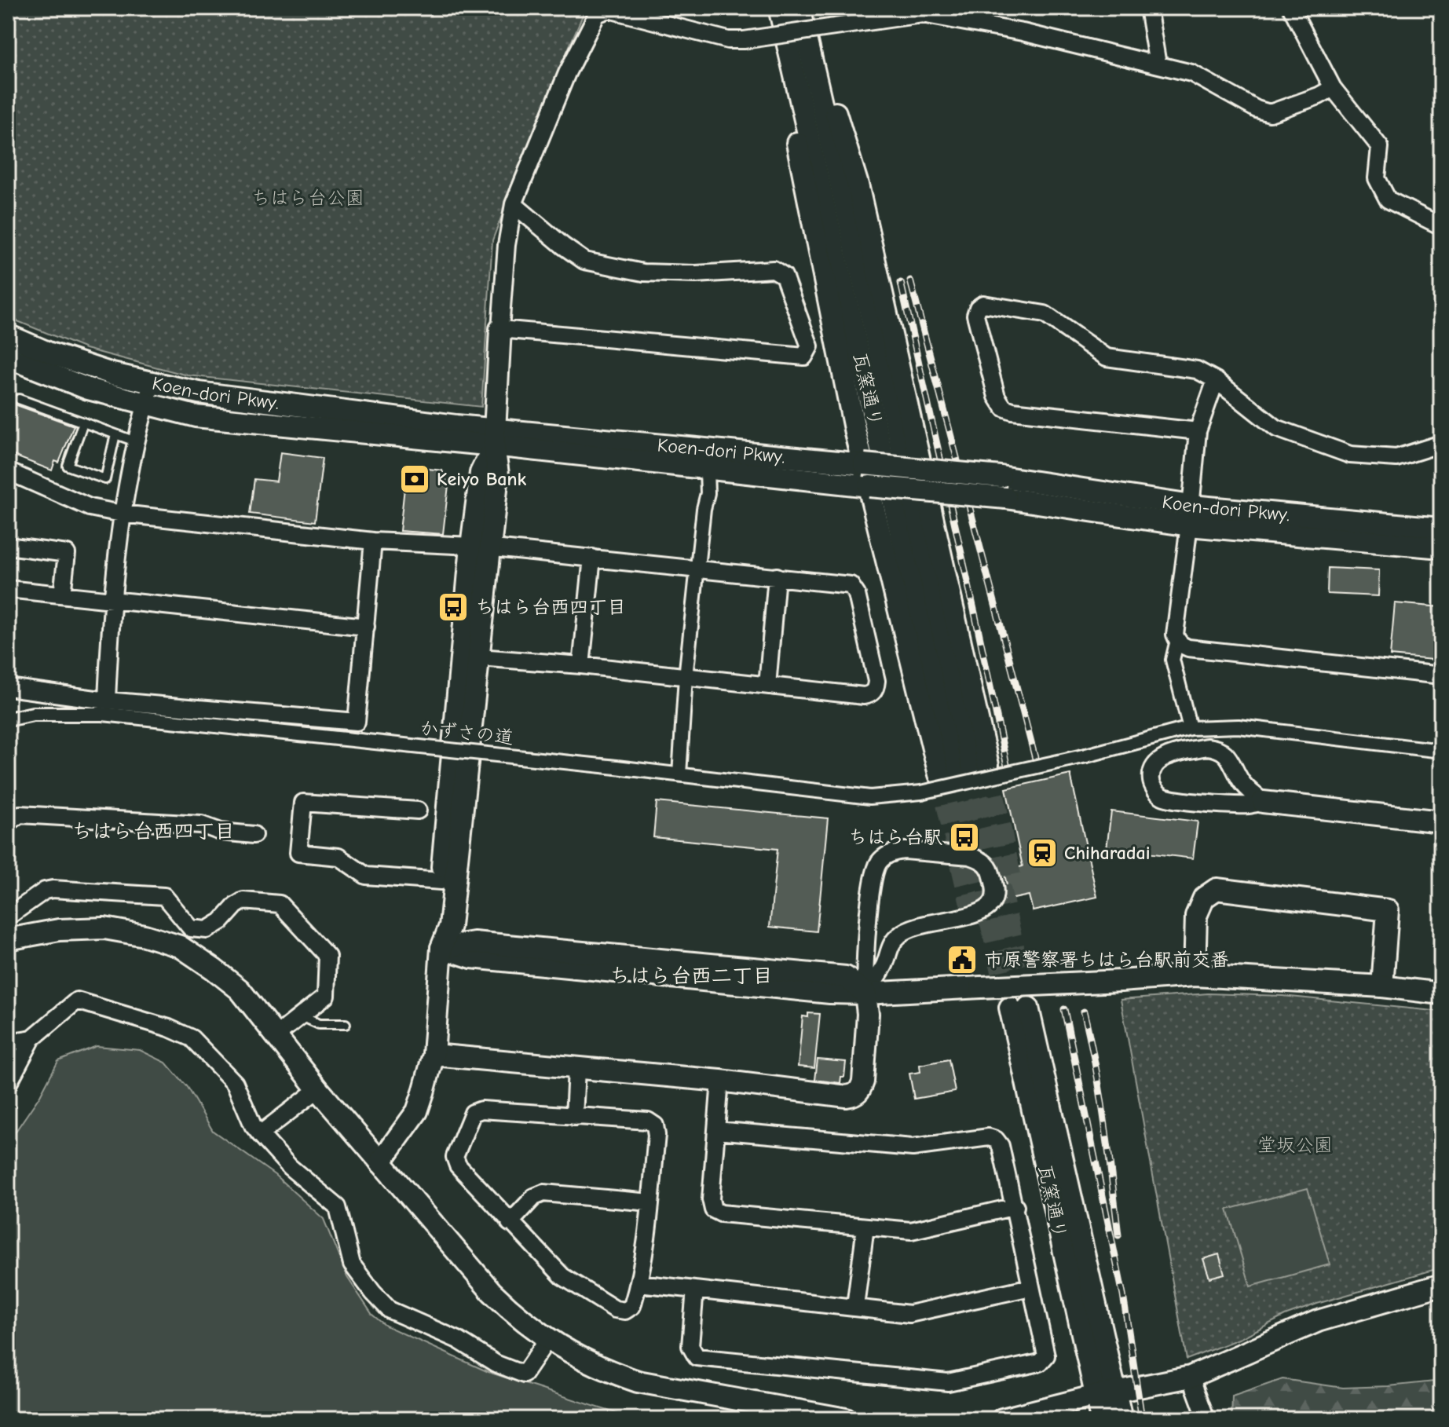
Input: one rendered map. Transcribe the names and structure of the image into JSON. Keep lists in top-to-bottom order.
{
  "streets": {
    "street": ["瓦窯通り", "Koen-dori Pkwy.", "かずさの道"]
  },
  "districts": ["ちはら台西四丁目", "ちはら台西二丁目"],
  "parks": ["ちはら台公園", "堂坂公園"],
  "places": {
    "bank": ["Keiyo Bank"],
    "bus stop": ["ちはら台西四丁目", "ちはら台駅"],
    "station": ["Chiharadai"],
    "public building": ["市原警察署ちはら台駅前交番"]
  }
}
